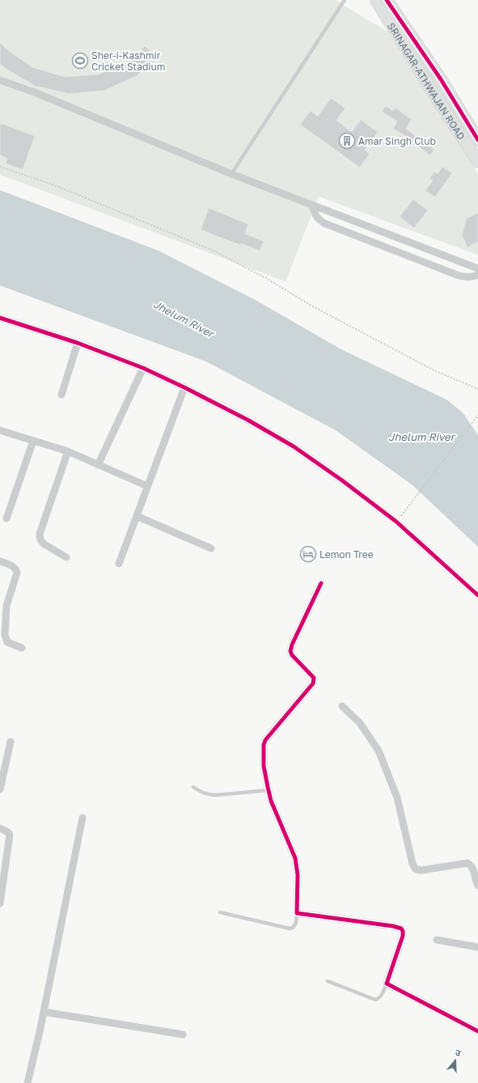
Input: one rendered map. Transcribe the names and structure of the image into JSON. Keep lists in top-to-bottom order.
{
  "streets": {
    "highway": ["SRINAGAR-ATHWAJAN ROAD"]
  },
  "water": ["Jhelum River"],
  "places": {
    "sports": ["Sher-i-Kashmir Cricket Stadium"],
    "building": ["Amar Singh Club"],
    "hotel": ["Lemon Tree"]
  },
  "north": "top"
}
